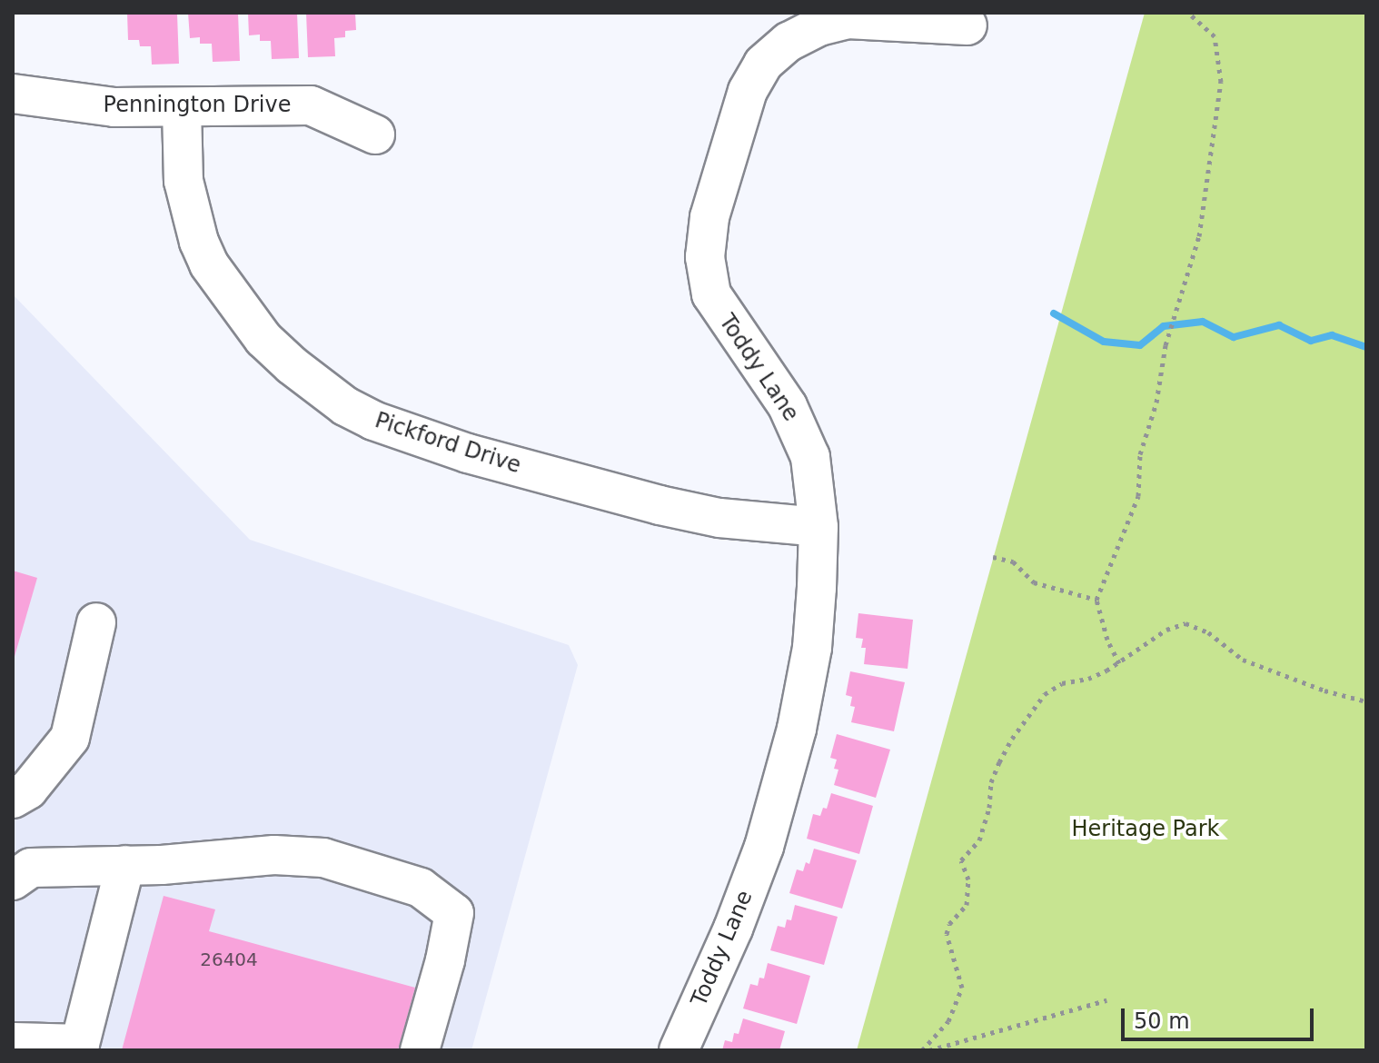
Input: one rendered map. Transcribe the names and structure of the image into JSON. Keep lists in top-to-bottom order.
{
  "streets": {
    "street": ["Pennington Drive", "Toddy Lane", "Pickford Drive"]
  },
  "crossings": [
    ["Pennington Drive", "Pickford Drive"],
    ["Toddy Lane", "Pickford Drive"]
  ],
  "parks": ["Heritage Park"],
  "house_numbers": ["26404"],
  "scale_bar": "50 m"
}
